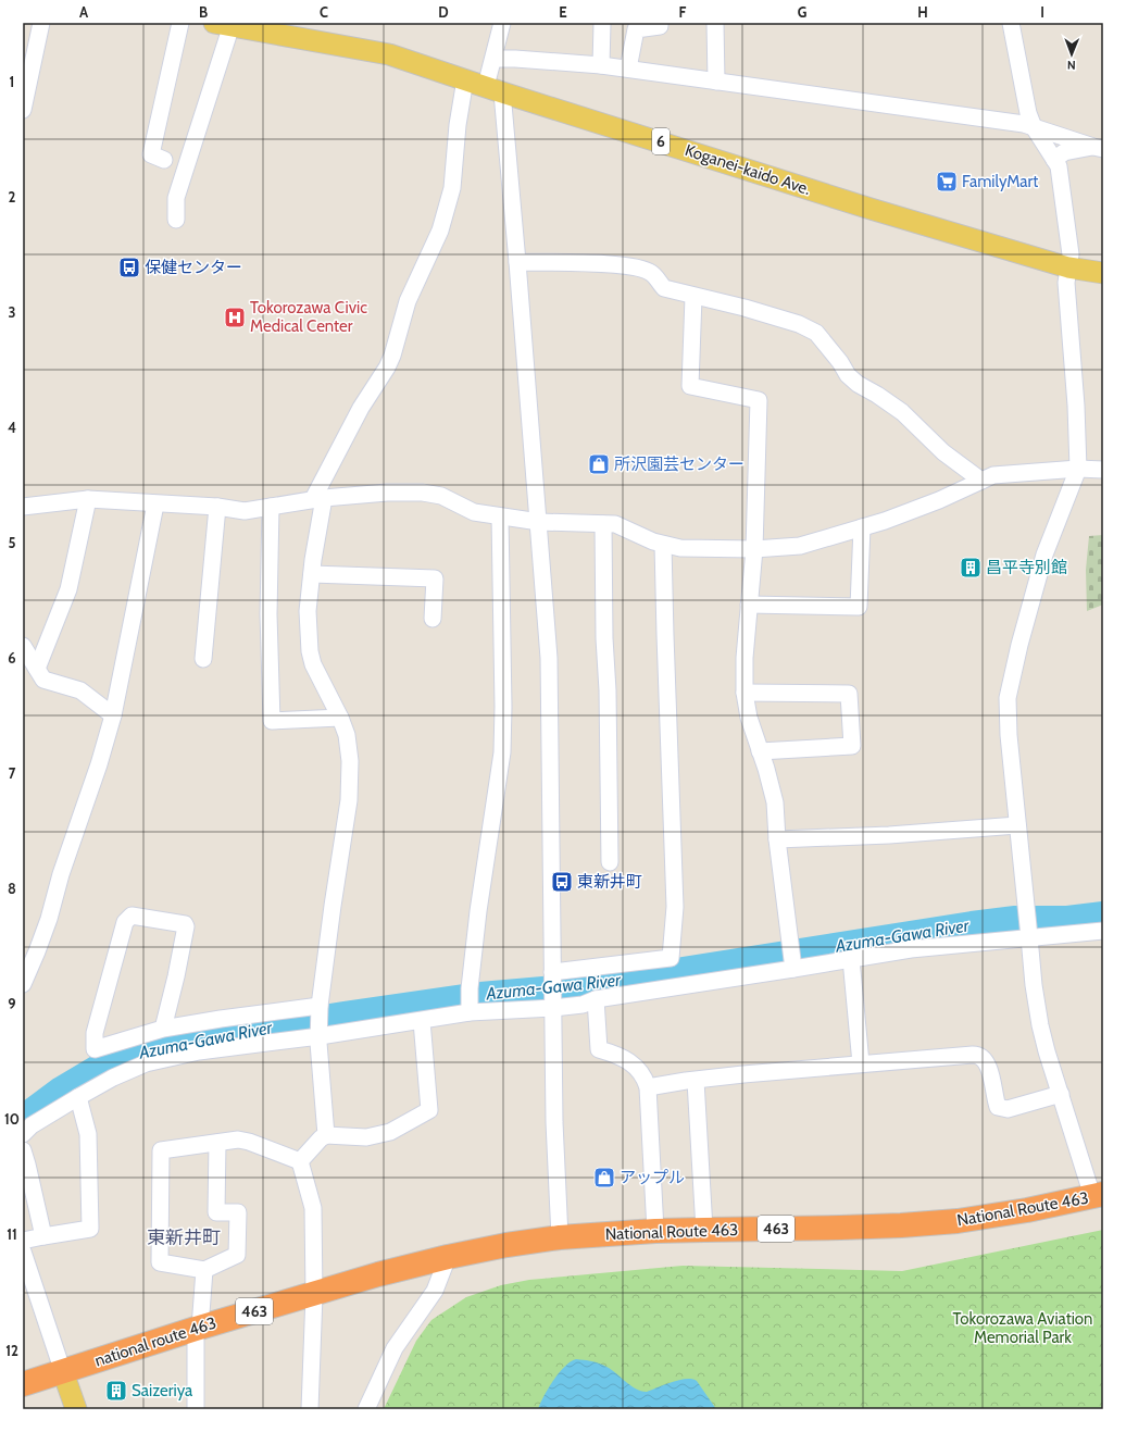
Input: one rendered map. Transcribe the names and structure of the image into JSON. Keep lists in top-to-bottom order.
{
  "streets": {
    "highway": ["National Route 463", "463", "national route 463"],
    "main road": ["6", "Koganei-kaido Ave."]
  },
  "crossings": [
    ["National Route 463", "national route 463"],
    ["463", "national route 463"]
  ],
  "districts": ["東新井町"],
  "water": ["Azuma-Gawa River"],
  "parks": ["Tokorozawa Aviation Memorial Park"],
  "places": {
    "supermarket": ["FamilyMart"],
    "bus stop": ["保健センター", "東新井町"],
    "hospital": ["Tokorozawa Civic Medical Center"],
    "shop": ["所沢園芸センター", "アップル"],
    "building": ["昌平寺別館", "Saizeriya"]
  },
  "north": "bottom",
  "grid": {
    "columns": [
      "A",
      "B",
      "C",
      "D",
      "E",
      "F",
      "G",
      "H",
      "I"
    ],
    "rows": [
      "1",
      "2",
      "3",
      "4",
      "5",
      "6",
      "7",
      "8",
      "9",
      "10",
      "11",
      "12"
    ]
  }
}
